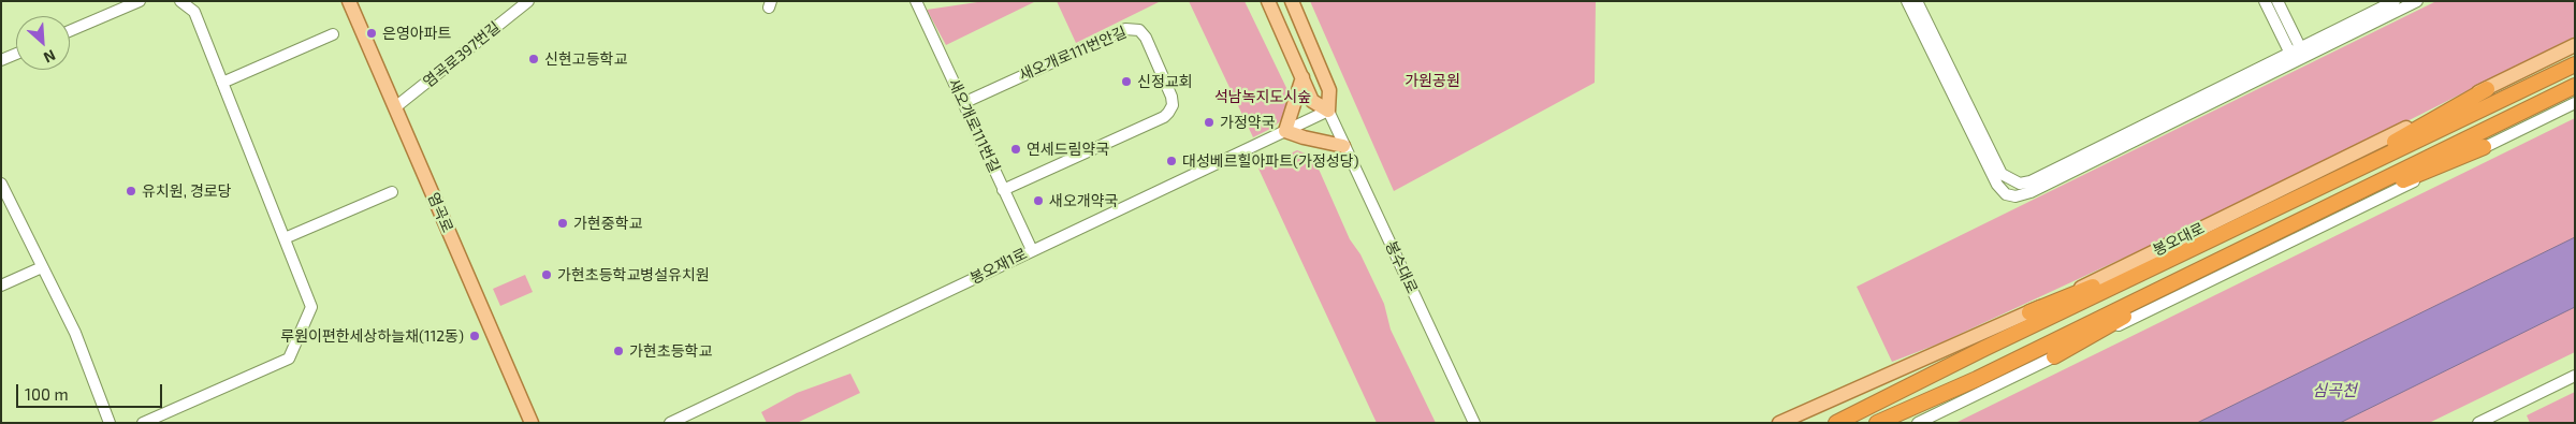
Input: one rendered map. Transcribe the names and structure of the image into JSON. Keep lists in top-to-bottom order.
{
  "streets": {
    "highway": ["봉오대로"],
    "main road": ["염곡로", "봉수대로"],
    "street": [
      "새오개로111번안길",
      "염곡로397번길",
      "새오개로111번길",
      "봉오재1로"
    ]
  },
  "crossings": [
    ["새오개로111번안길", "새오개로111번길"],
    ["염곡로397번길", "염곡로"],
    ["새오개로111번길", "봉오재1로"],
    ["봉오재1로", "봉수대로"]
  ],
  "water": ["심곡천"],
  "parks": ["가원공원", "석남녹지도시숲"],
  "places": [
    "은영아파트",
    "신현고등학교",
    "신정교회",
    "가정약국",
    "연세드림약국",
    "대성베르힐아파트(가정성당)",
    "유치원, 경로당",
    "새오개약국",
    "가현중학교",
    "가현초등학교병설유치원",
    "루원이편한세상하늘채(112동)",
    "가현초등학교"
  ],
  "scale_bar": "100 m",
  "north": "bottom right"
}
